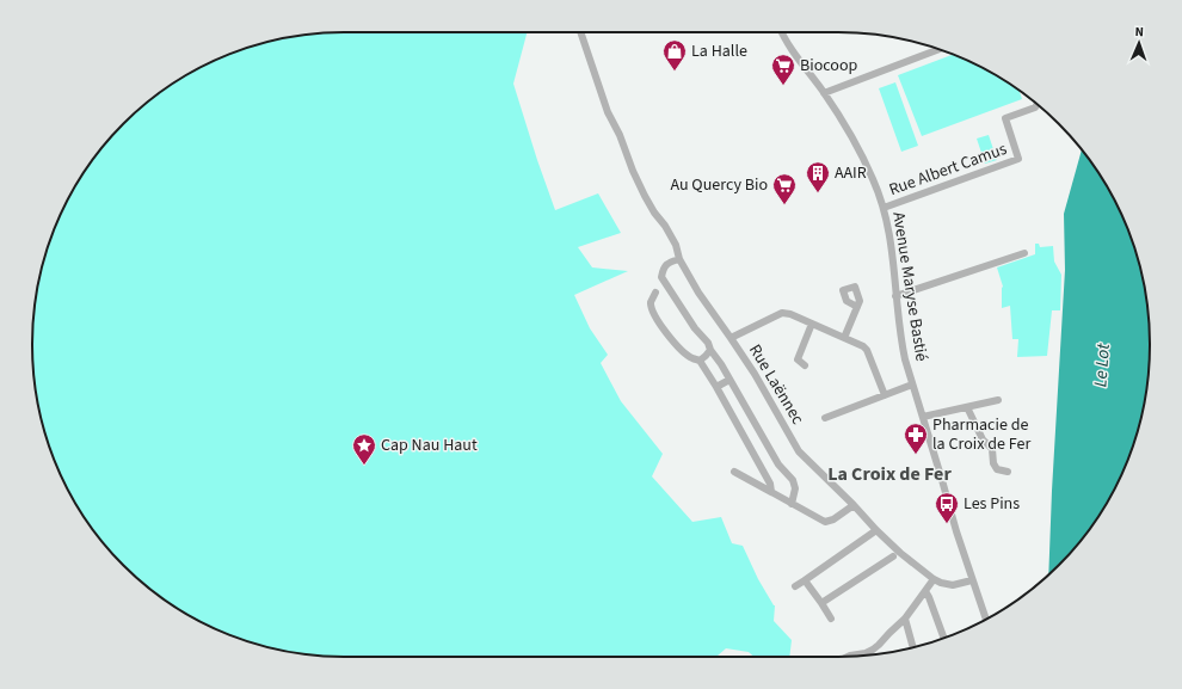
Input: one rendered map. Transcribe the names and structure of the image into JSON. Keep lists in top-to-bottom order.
{
  "streets": {
    "street": ["Rue Albert Camus", "Avenue Maryse Bastié", "Rue Laënnec"]
  },
  "crossings": [
    ["Rue Albert Camus", "Avenue Maryse Bastié"],
    ["Avenue Maryse Bastié", "Rue Laënnec"]
  ],
  "districts": ["La Croix de Fer"],
  "water": ["Le Lot"],
  "places": {
    "shop": ["La Halle"],
    "supermarket": ["Biocoop", "Au Quercy Bio"],
    "building": ["AAIR"],
    "pharmacy": ["Pharmacie de la Croix de Fer"],
    "place": ["Cap Nau Haut"],
    "bus stop": ["Les Pins"]
  },
  "north": "top"
}
